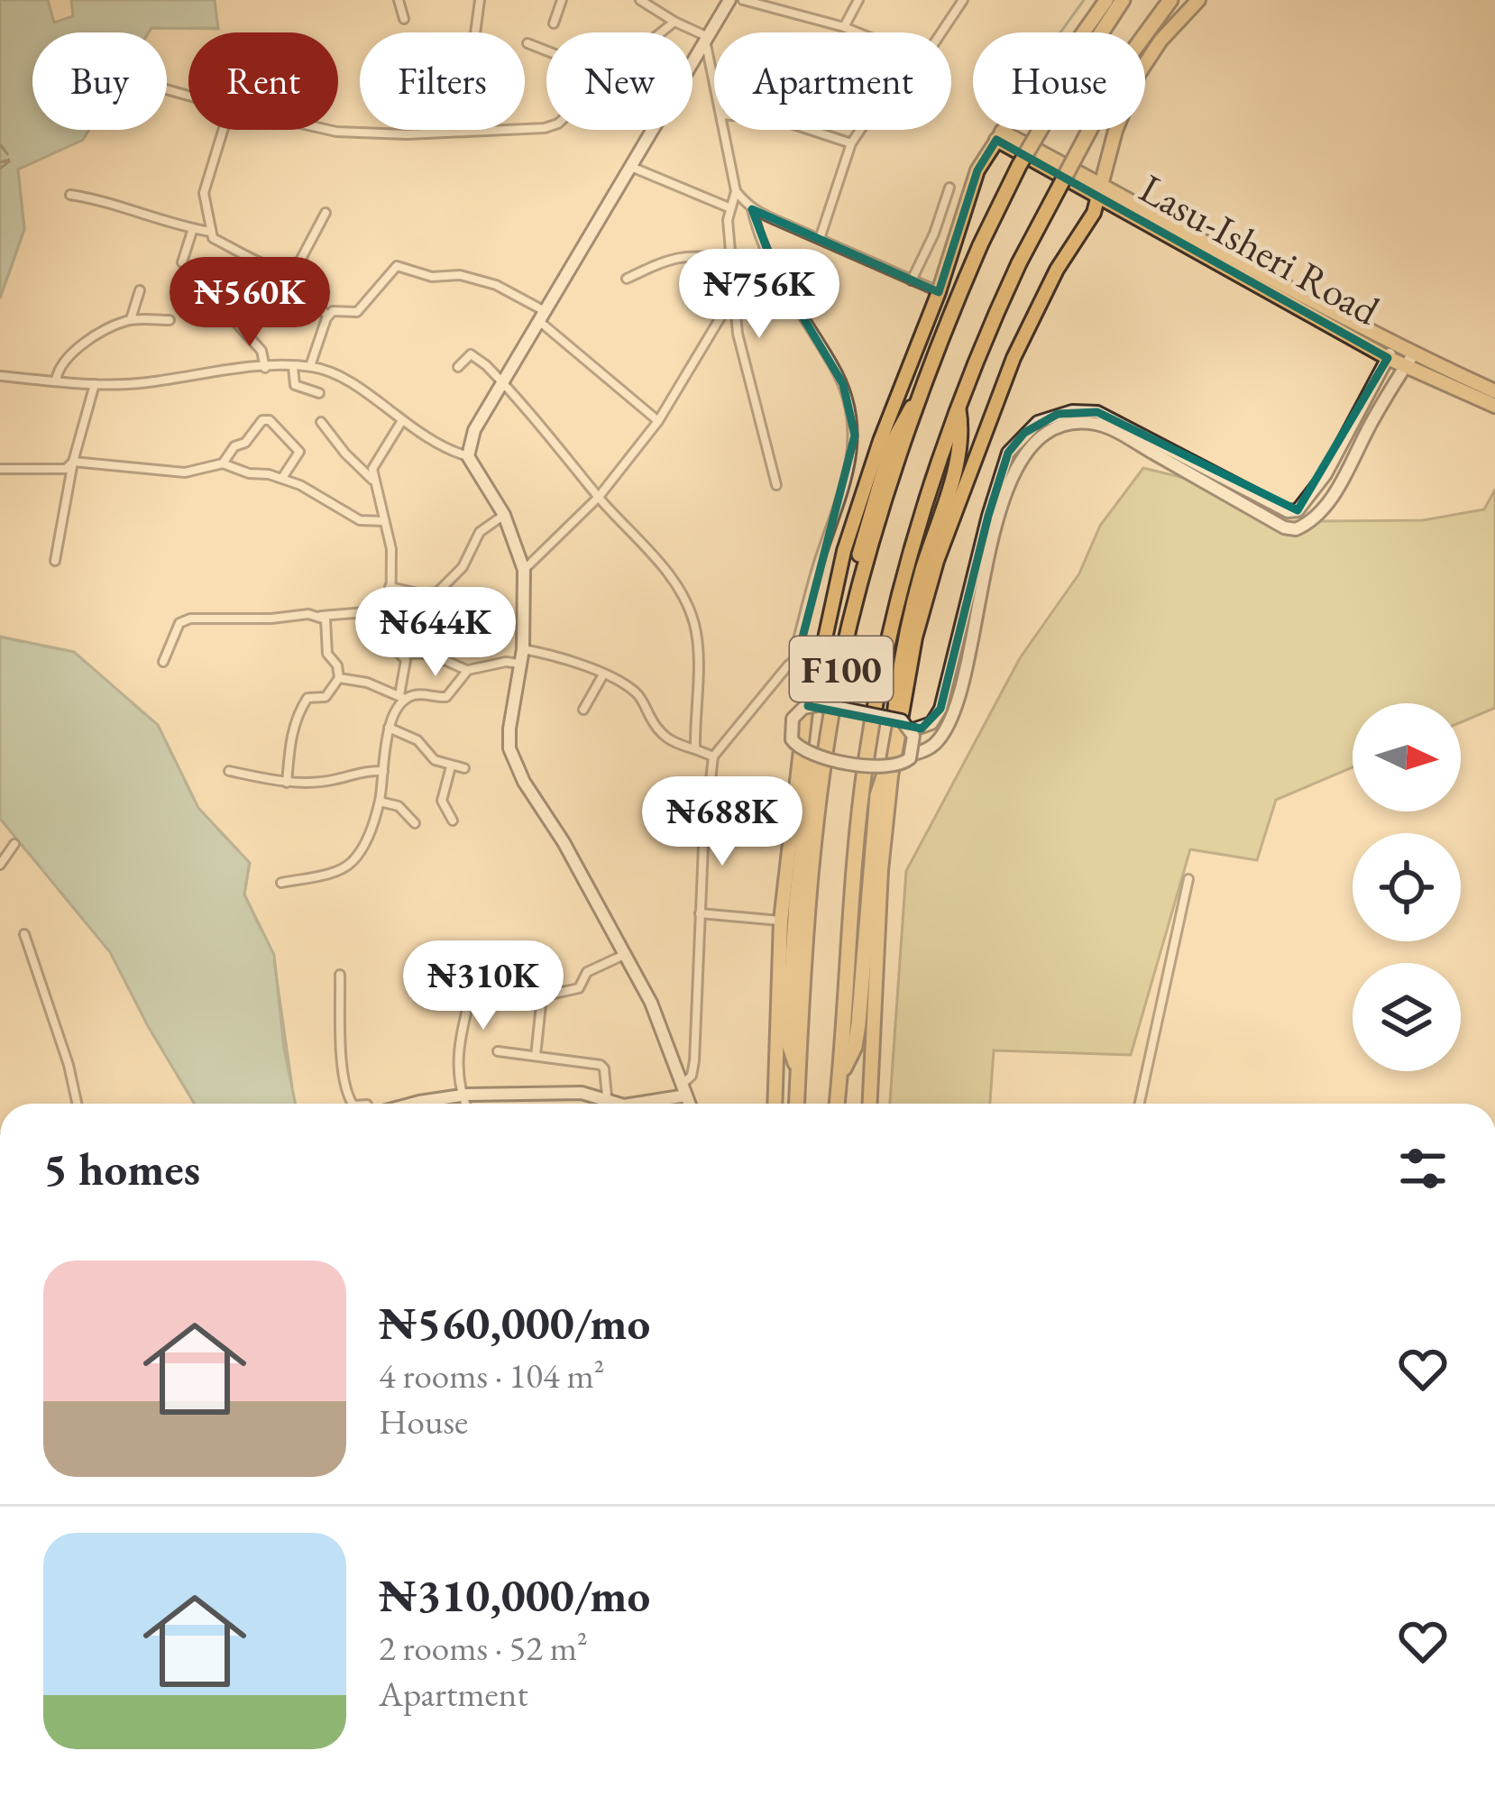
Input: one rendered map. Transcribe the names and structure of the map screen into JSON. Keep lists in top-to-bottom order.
{
  "streets": {
    "highway": ["F100"],
    "main road": ["Lasu-Isheri Road"]
  },
  "north": "right",
  "page": {
    "chip": [
      "Buy",
      "Rent",
      "Filters",
      "New",
      "Apartment",
      "House"
    ],
    "price": [
      "₦756K",
      "₦560K",
      "₦644K",
      "₦688K",
      "₦310K"
    ],
    "heading": "5 homes",
    "list": [
      {
        "name": "₦560,000/mo",
        "note": "4 rooms · 104 m² · House"
      },
      {
        "name": "₦310,000/mo",
        "note": "2 rooms · 52 m² · Apartment"
      }
    ]
  }
}
